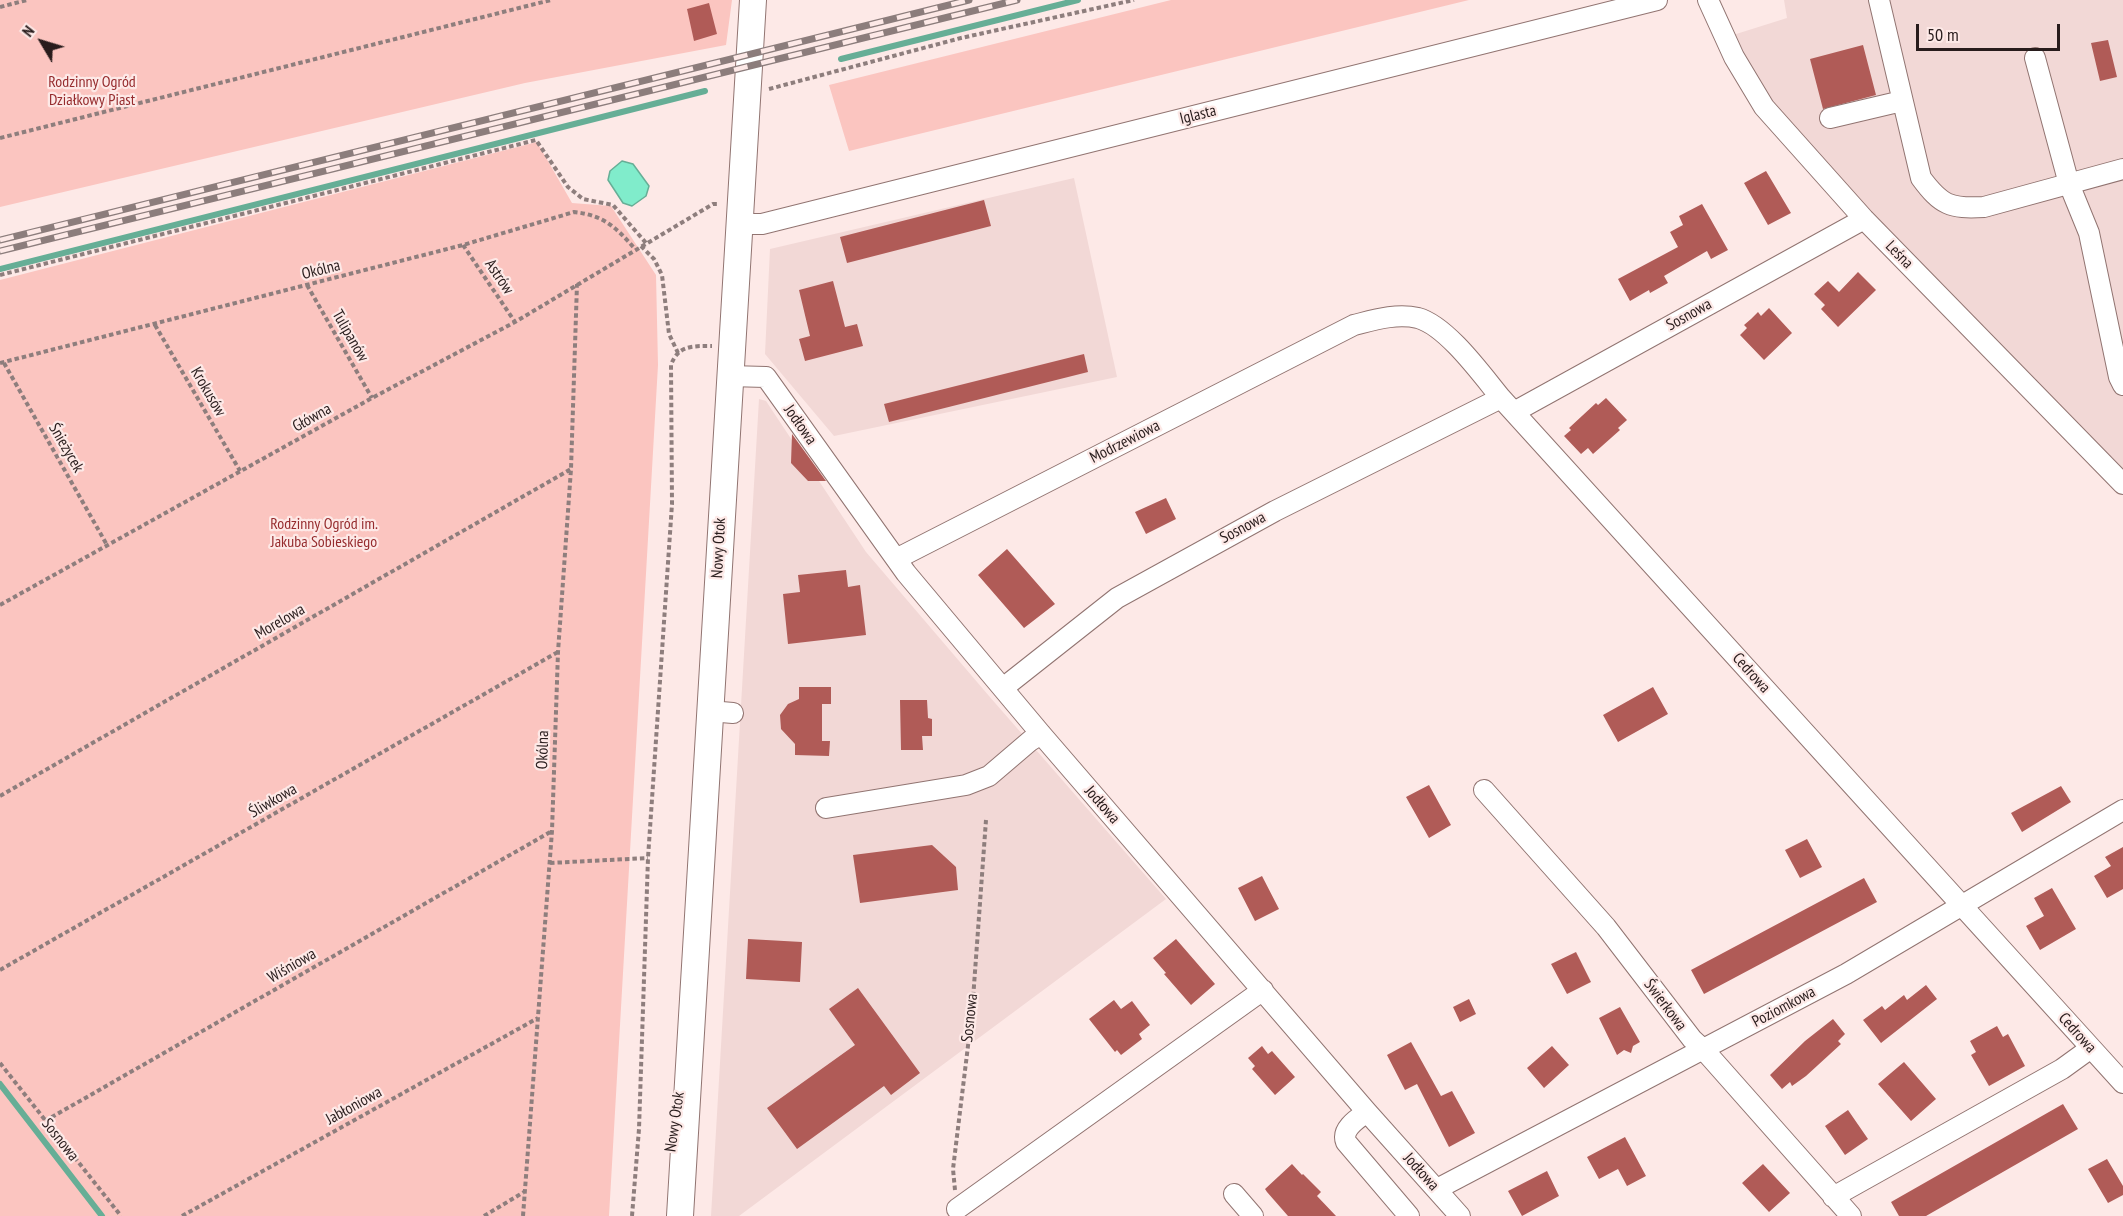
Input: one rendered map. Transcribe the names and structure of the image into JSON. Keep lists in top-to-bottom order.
{
  "streets": {
    "main road": ["Nowy Otok"],
    "street": [
      "Iglasta",
      "Leśna",
      "Sosnowa",
      "Jodłowa",
      "Modrzewiowa",
      "Cedrowa",
      "Świerkowa",
      "Poziomkowa"
    ],
    "path": [
      "Okólna",
      "Astrów",
      "Tulipanów",
      "Krokusów",
      "Główna",
      "Śnieżycek",
      "Morelowa",
      "Śliwkowa",
      "Wiśniowa",
      "Jabłoniowa"
    ]
  },
  "crossings": [
    ["Iglasta", "Główna"],
    ["Iglasta", "Nowy Otok"],
    ["Leśna", "Sosnowa"],
    ["Okólna", "Astrów"],
    ["Okólna", "Tulipanów"],
    ["Okólna", "Krokusów"],
    ["Okólna", "Główna"],
    ["Okólna", "Śnieżycek"],
    ["Okólna", "Morelowa"],
    ["Okólna", "Śliwkowa"],
    ["Okólna", "Wiśniowa"],
    ["Okólna", "Jabłoniowa"],
    ["Astrów", "Główna"],
    ["Sosnowa", "Jodłowa"],
    ["Sosnowa", "Cedrowa"],
    ["Sosnowa", "Wiśniowa"],
    ["Tulipanów", "Główna"],
    ["Krokusów", "Główna"],
    ["Główna", "Śnieżycek"],
    ["Główna", "Nowy Otok"],
    ["Jodłowa", "Modrzewiowa"],
    ["Jodłowa", "Nowy Otok"],
    ["Jodłowa", "Poziomkowa"],
    ["Modrzewiowa", "Cedrowa"],
    ["Cedrowa", "Poziomkowa"],
    ["Świerkowa", "Poziomkowa"]
  ],
  "parks": ["Rodzinny Ogród Działkowy Piast", "Rodzinny Ogród im. Jakuba Sobieskiego"],
  "scale_bar": "50 m",
  "north": "top left"
}
